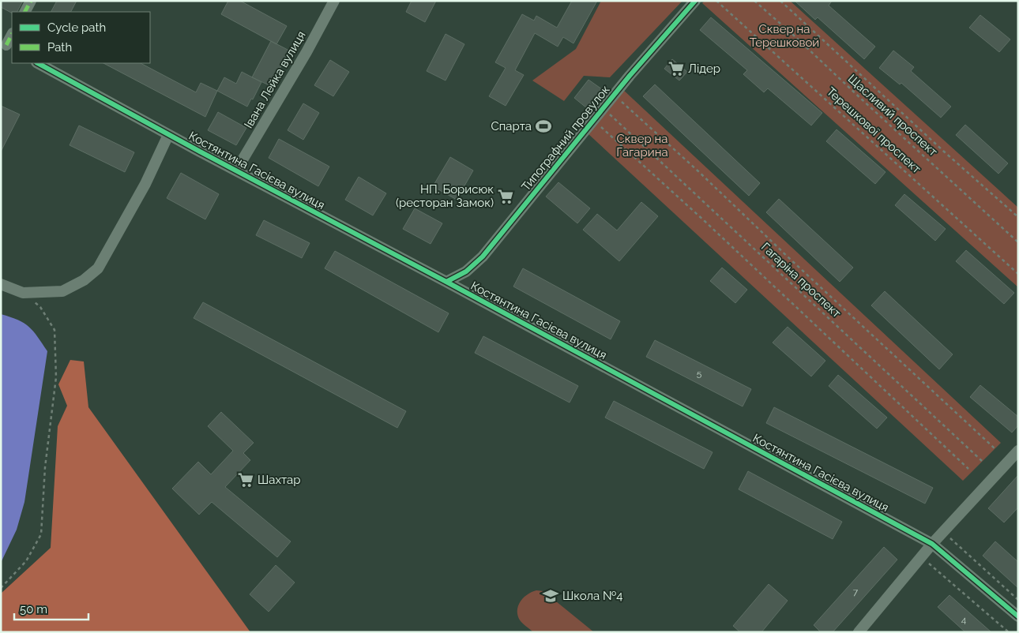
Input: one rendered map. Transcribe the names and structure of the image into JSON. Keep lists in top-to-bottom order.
{
  "streets": {
    "street": ["Івана Лейка вулиця", "Типографний провулок", "Костянтина Гасієва вулиця"],
    "path": ["Щасливий проспект", "Терешкової проспект", "Гагаріна проспект"]
  },
  "crossings": [
    ["Івана Лейка вулиця", "Костянтина Гасієва вулиця"],
    ["Типографний провулок", "Костянтина Гасієва вулиця"]
  ],
  "parks": ["Сквер на Терешковой", "Сквер на Гагарина"],
  "places": {
    "supermarket": ["Лідер", "НП. Борисюк (ресторан Замок)", "Шахтар"],
    "sports": ["Спарта"],
    "school or university": ["Школа №4"]
  },
  "house_numbers": ["5", "7", "4"],
  "legend": ["Cycle path", "Path"],
  "scale_bar": "50 m"
}
